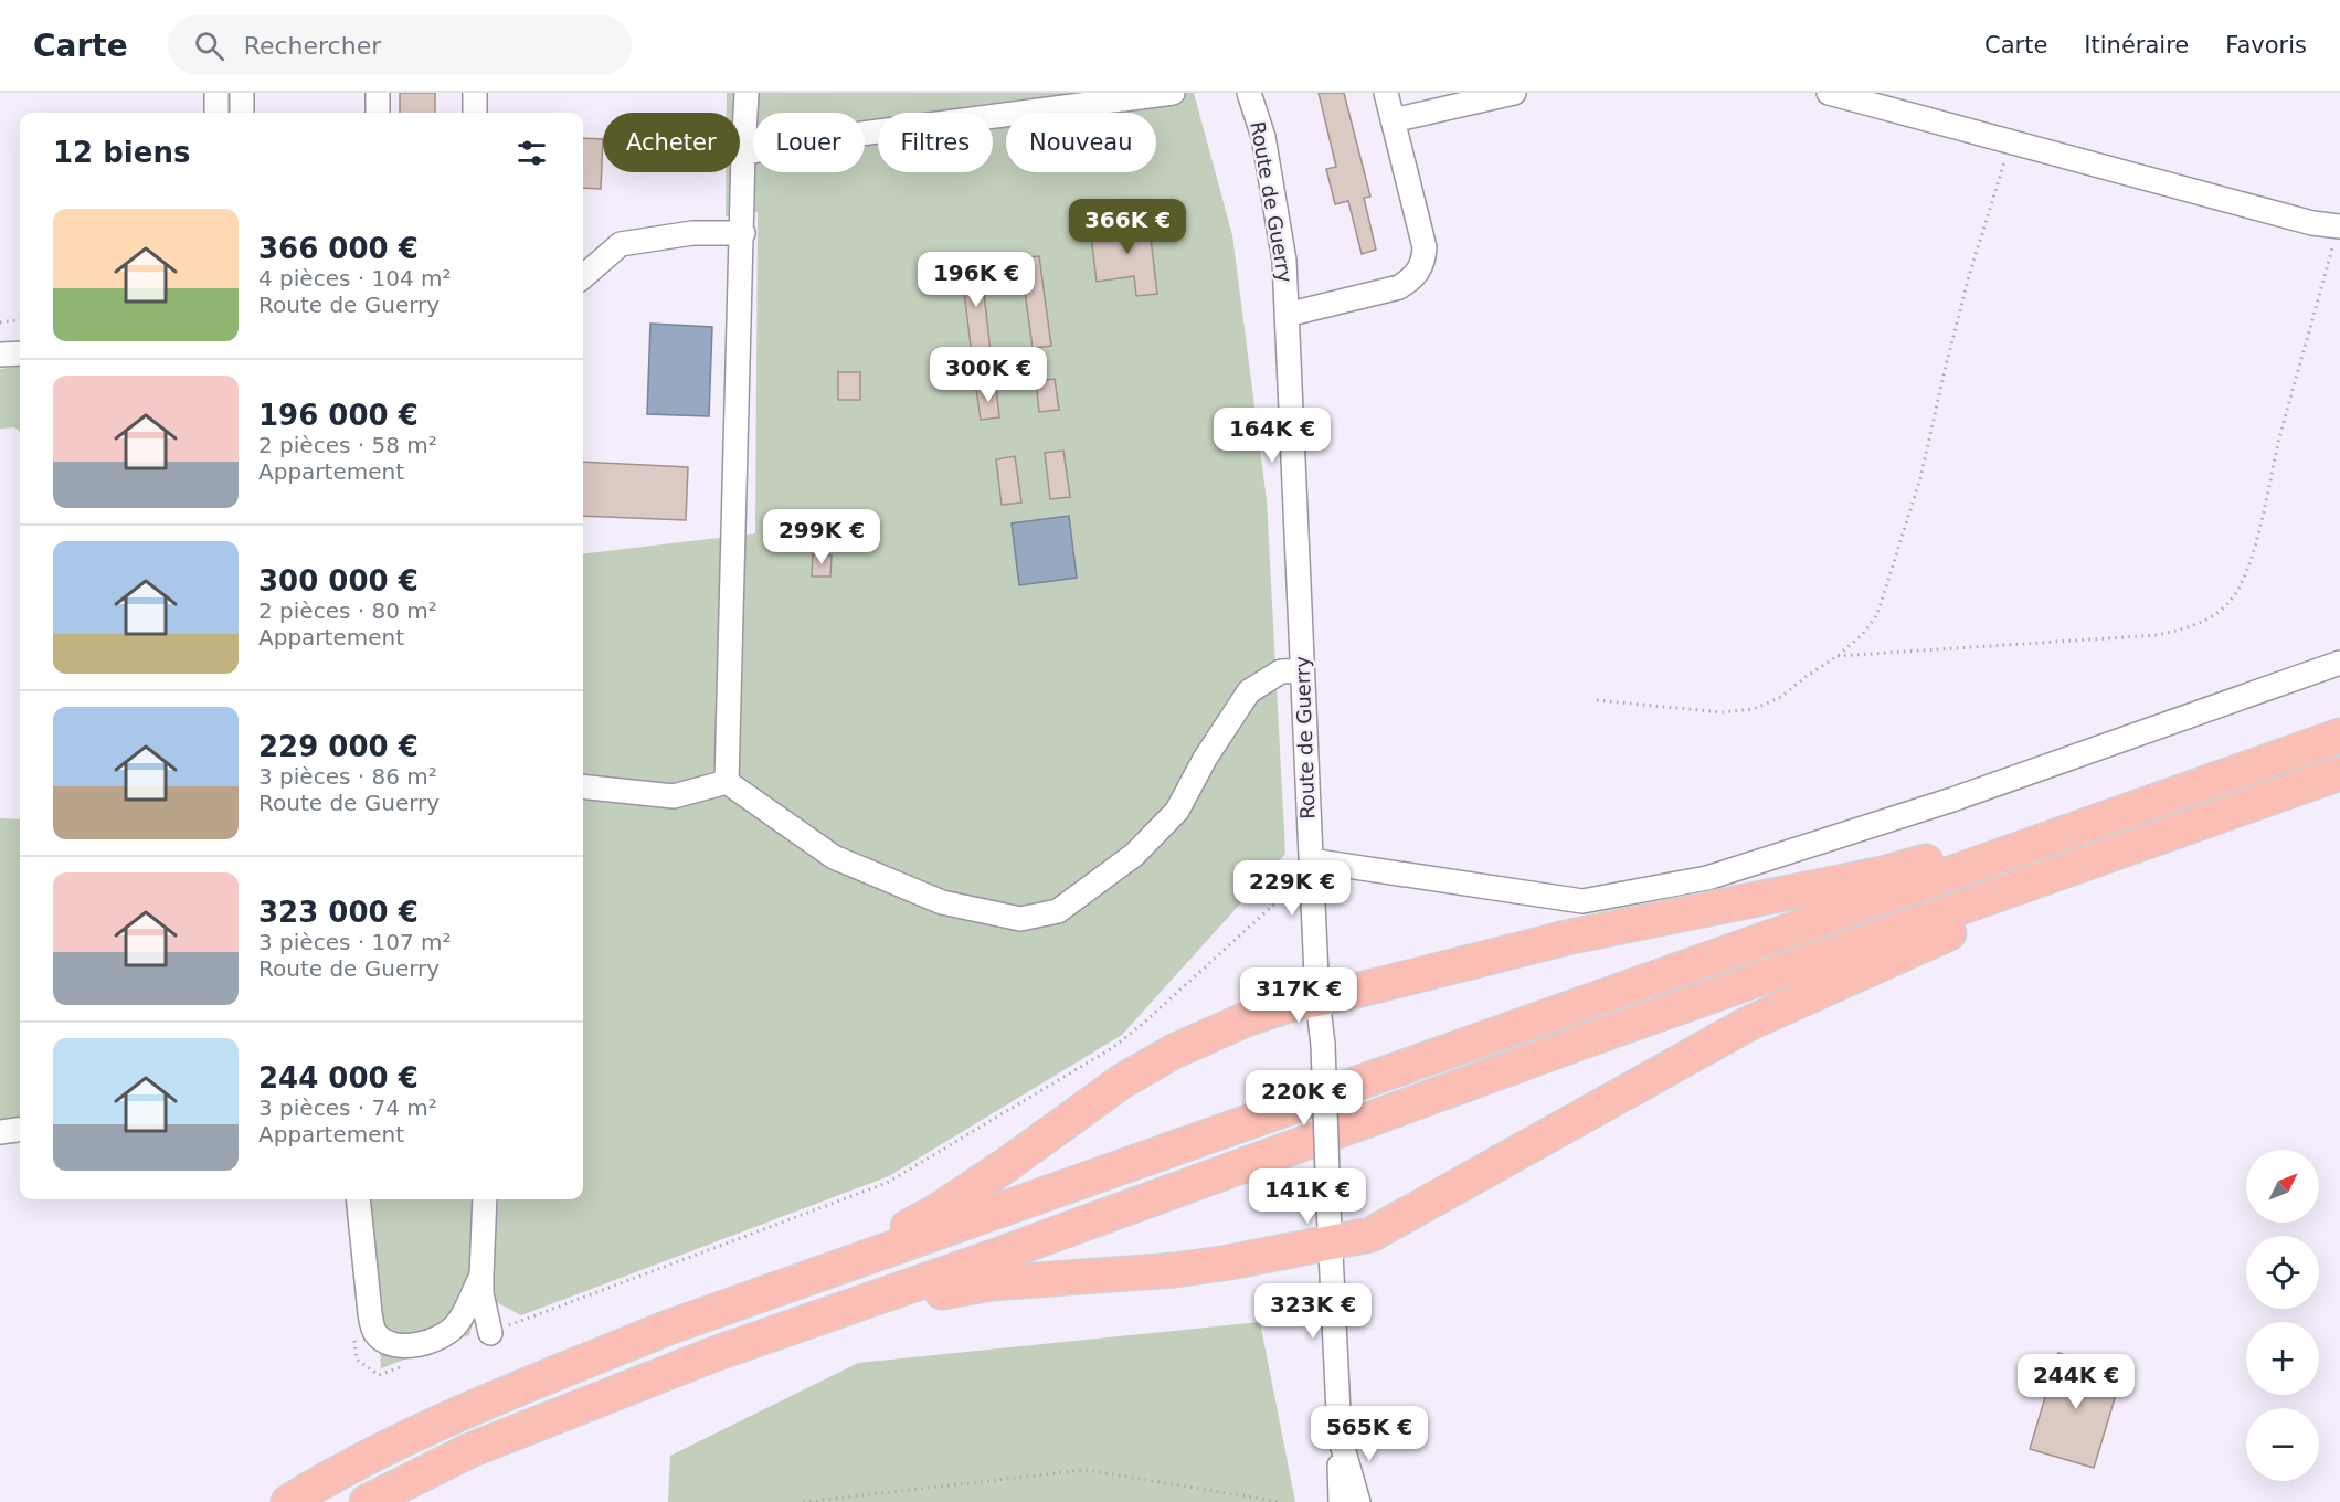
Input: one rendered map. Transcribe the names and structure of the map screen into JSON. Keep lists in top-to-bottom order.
{
  "streets": {
    "street": ["Route de Guerry"]
  },
  "north": "top right",
  "page": {
    "header": "Carte",
    "search": "Rechercher",
    "nav": ["Carte", "Itinéraire", "Favoris"],
    "chip": [
      "Acheter",
      "Louer",
      "Filtres",
      "Nouveau"
    ],
    "heading": "12 biens",
    "list": [
      {
        "name": "366 000 €",
        "note": "4 pièces · 104 m² · Route de Guerry"
      },
      {
        "name": "196 000 €",
        "note": "2 pièces · 58 m² · Appartement"
      },
      {
        "name": "300 000 €",
        "note": "2 pièces · 80 m² · Appartement"
      },
      {
        "name": "229 000 €",
        "note": "3 pièces · 86 m² · Route de Guerry"
      },
      {
        "name": "323 000 €",
        "note": "3 pièces · 107 m² · Route de Guerry"
      },
      {
        "name": "244 000 €",
        "note": "3 pièces · 74 m² · Appartement"
      }
    ],
    "price": [
      "366K €",
      "196K €",
      "300K €",
      "164K €",
      "299K €",
      "229K €",
      "317K €",
      "220K €",
      "141K €",
      "323K €",
      "244K €",
      "565K €"
    ],
    "map_buttons": ["+", "−"]
  }
}
